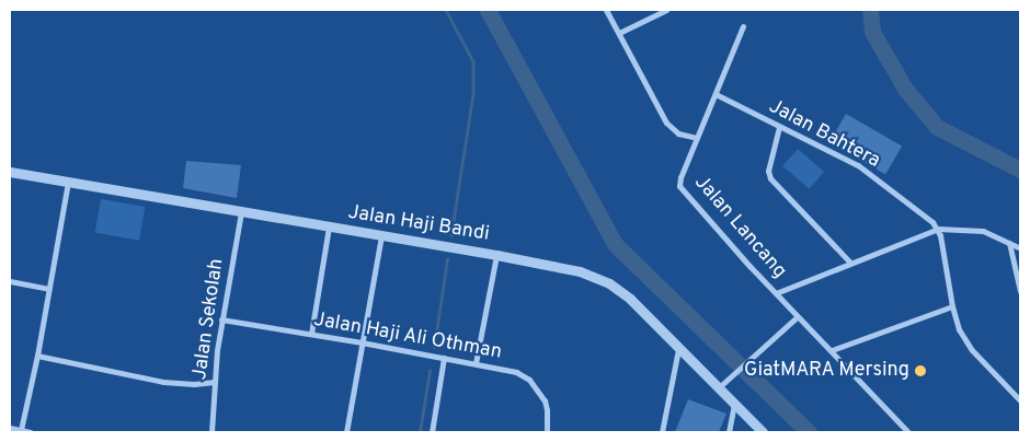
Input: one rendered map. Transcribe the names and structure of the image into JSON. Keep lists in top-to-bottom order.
{
  "streets": {
    "street": [
      "Jalan Bahtera",
      "Jalan Haji Bandi",
      "Jalan Lancang",
      "Jalan Sekolah",
      "Jalan Haji Ali Othman"
    ]
  },
  "crossings": [
    ["Jalan Bahtera", "Jalan Lancang"],
    ["Jalan Haji Bandi", "Jalan Sekolah"],
    ["Jalan Sekolah", "Jalan Haji Ali Othman"]
  ],
  "places": ["GiatMARA Mersing"]
}
